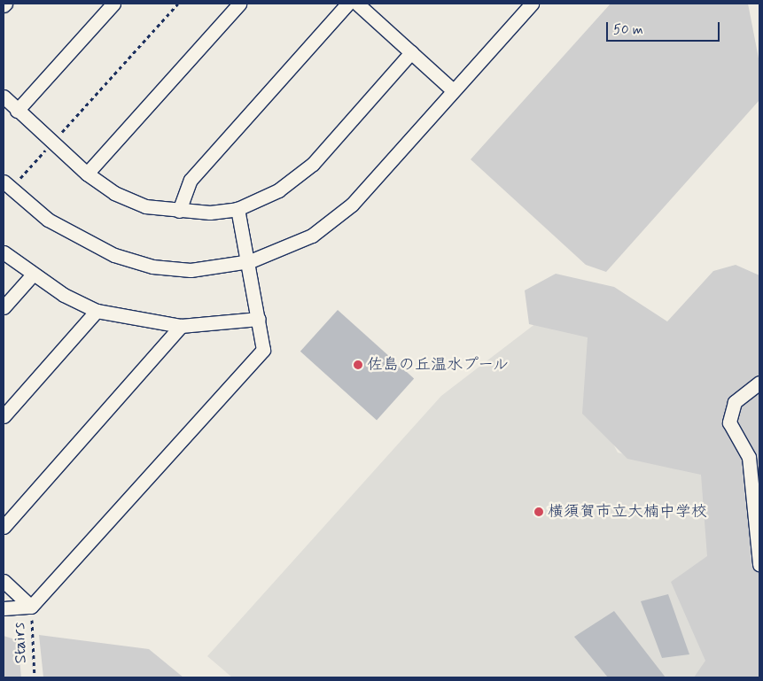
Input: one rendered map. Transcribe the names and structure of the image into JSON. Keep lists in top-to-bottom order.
{
  "streets": {
    "path": ["Stairs"]
  },
  "places": ["佐島の丘温水プール", "横須賀市立大楠中学校"],
  "scale_bar": "50 m"
}
